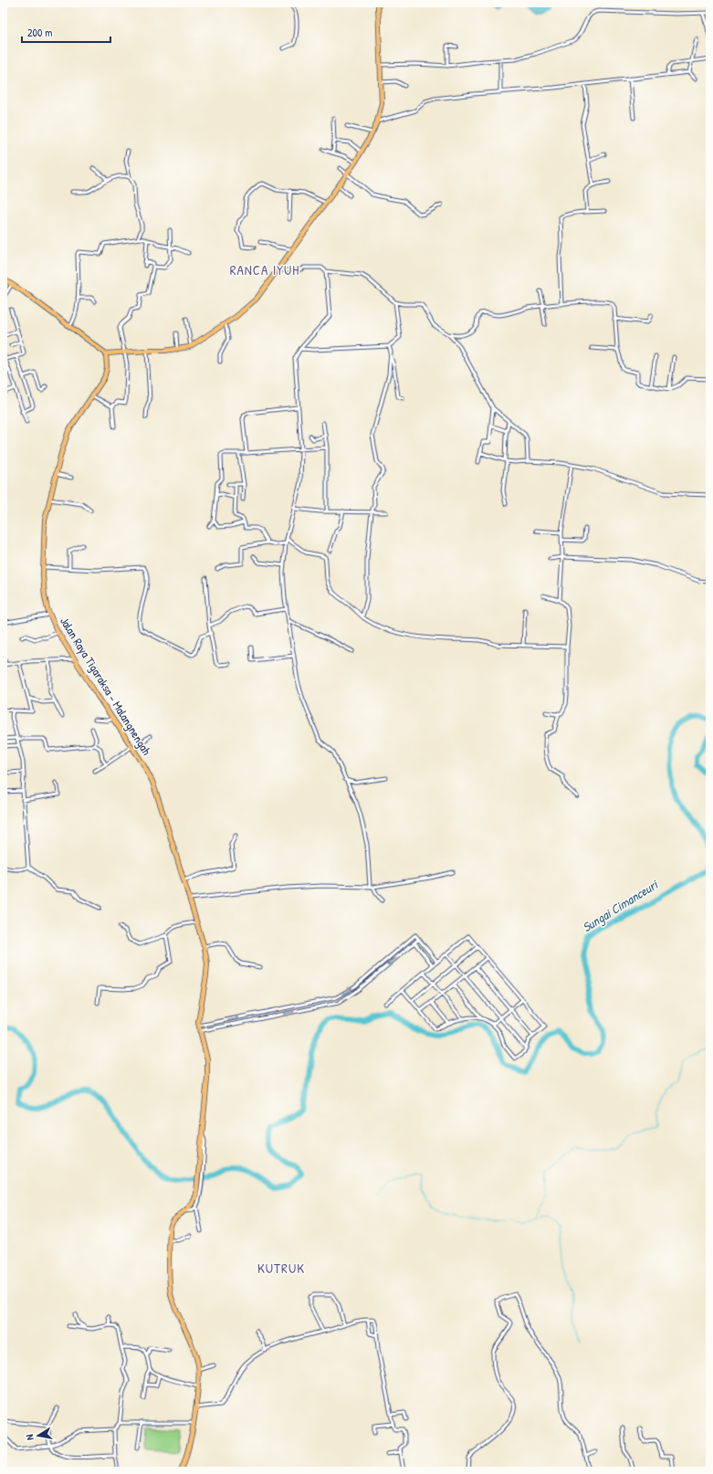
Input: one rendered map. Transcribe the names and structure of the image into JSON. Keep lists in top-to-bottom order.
{
  "streets": {
    "main road": ["Jalan Raya Tigaraksa - Malangnengah"]
  },
  "districts": ["RANCA IYUH", "KUTRUK"],
  "water": ["Sungai Cimanceuri"],
  "scale_bar": "200 m",
  "north": "left"
}
